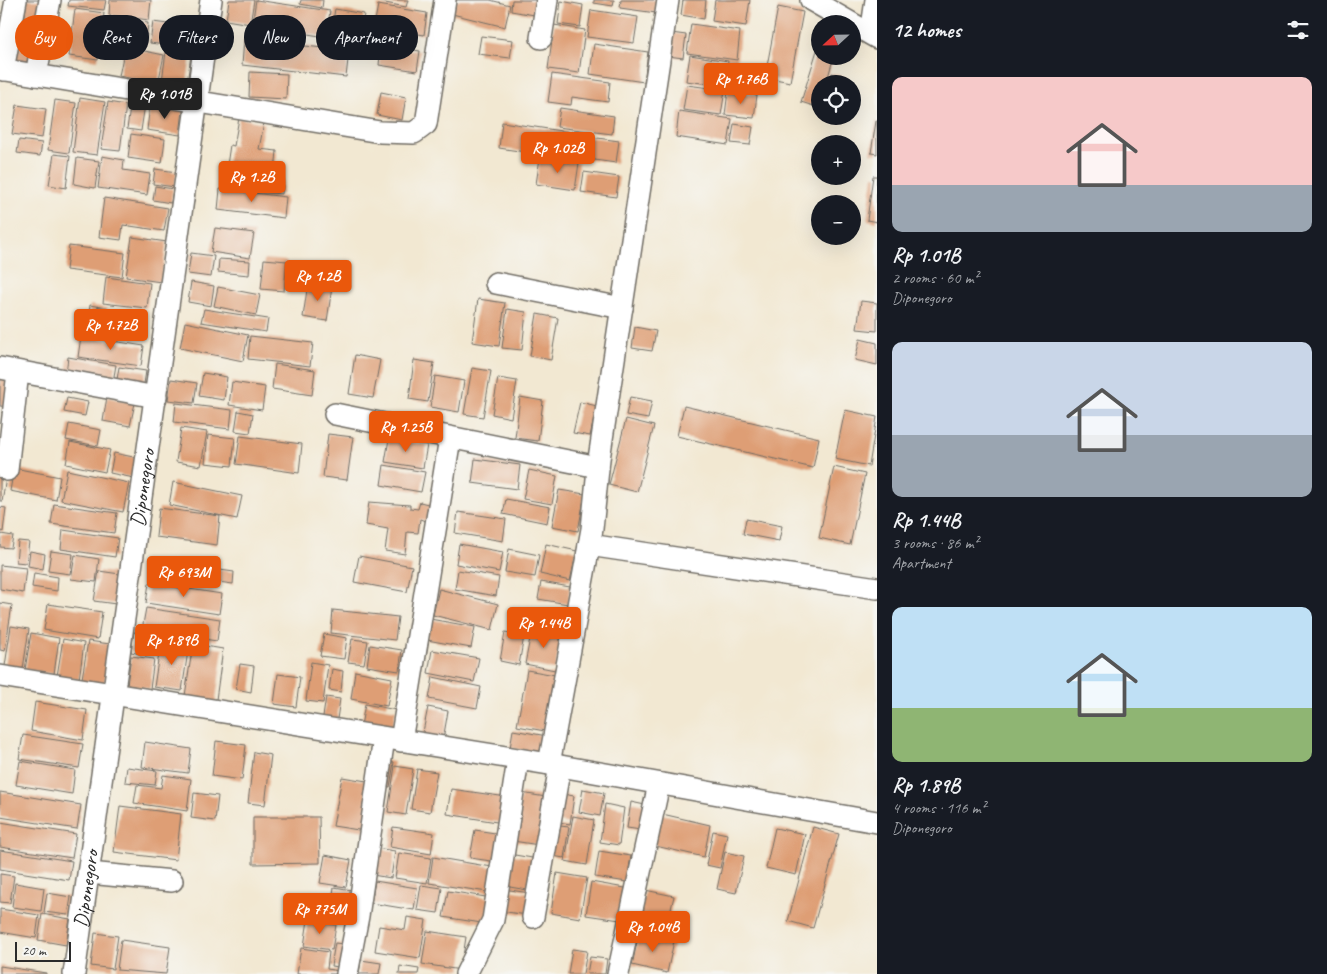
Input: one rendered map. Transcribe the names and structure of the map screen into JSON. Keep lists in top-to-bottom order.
{
  "streets": {
    "street": ["Diponegoro"]
  },
  "scale_bar": "20 m",
  "north": "left",
  "page": {
    "heading": "12 homes",
    "map_buttons": ["+", "−"],
    "chip": [
      "Buy",
      "Rent",
      "Filters",
      "New",
      "Apartment"
    ],
    "list": [
      {
        "name": "Rp 1.01B",
        "note": "2 rooms · 60 m² · Diponegoro"
      },
      {
        "name": "Rp 1.44B",
        "note": "3 rooms · 86 m² · Apartment"
      },
      {
        "name": "Rp 1.89B",
        "note": "4 rooms · 116 m² · Diponegoro"
      }
    ],
    "price": [
      "Rp 1.76B",
      "Rp 1.01B",
      "Rp 1.02B",
      "Rp 1.2B",
      "Rp 1.2B",
      "Rp 1.72B",
      "Rp 1.25B",
      "Rp 693M",
      "Rp 1.44B",
      "Rp 1.89B",
      "Rp 775M",
      "Rp 1.04B"
    ],
    "scale": "20 m"
  }
}
